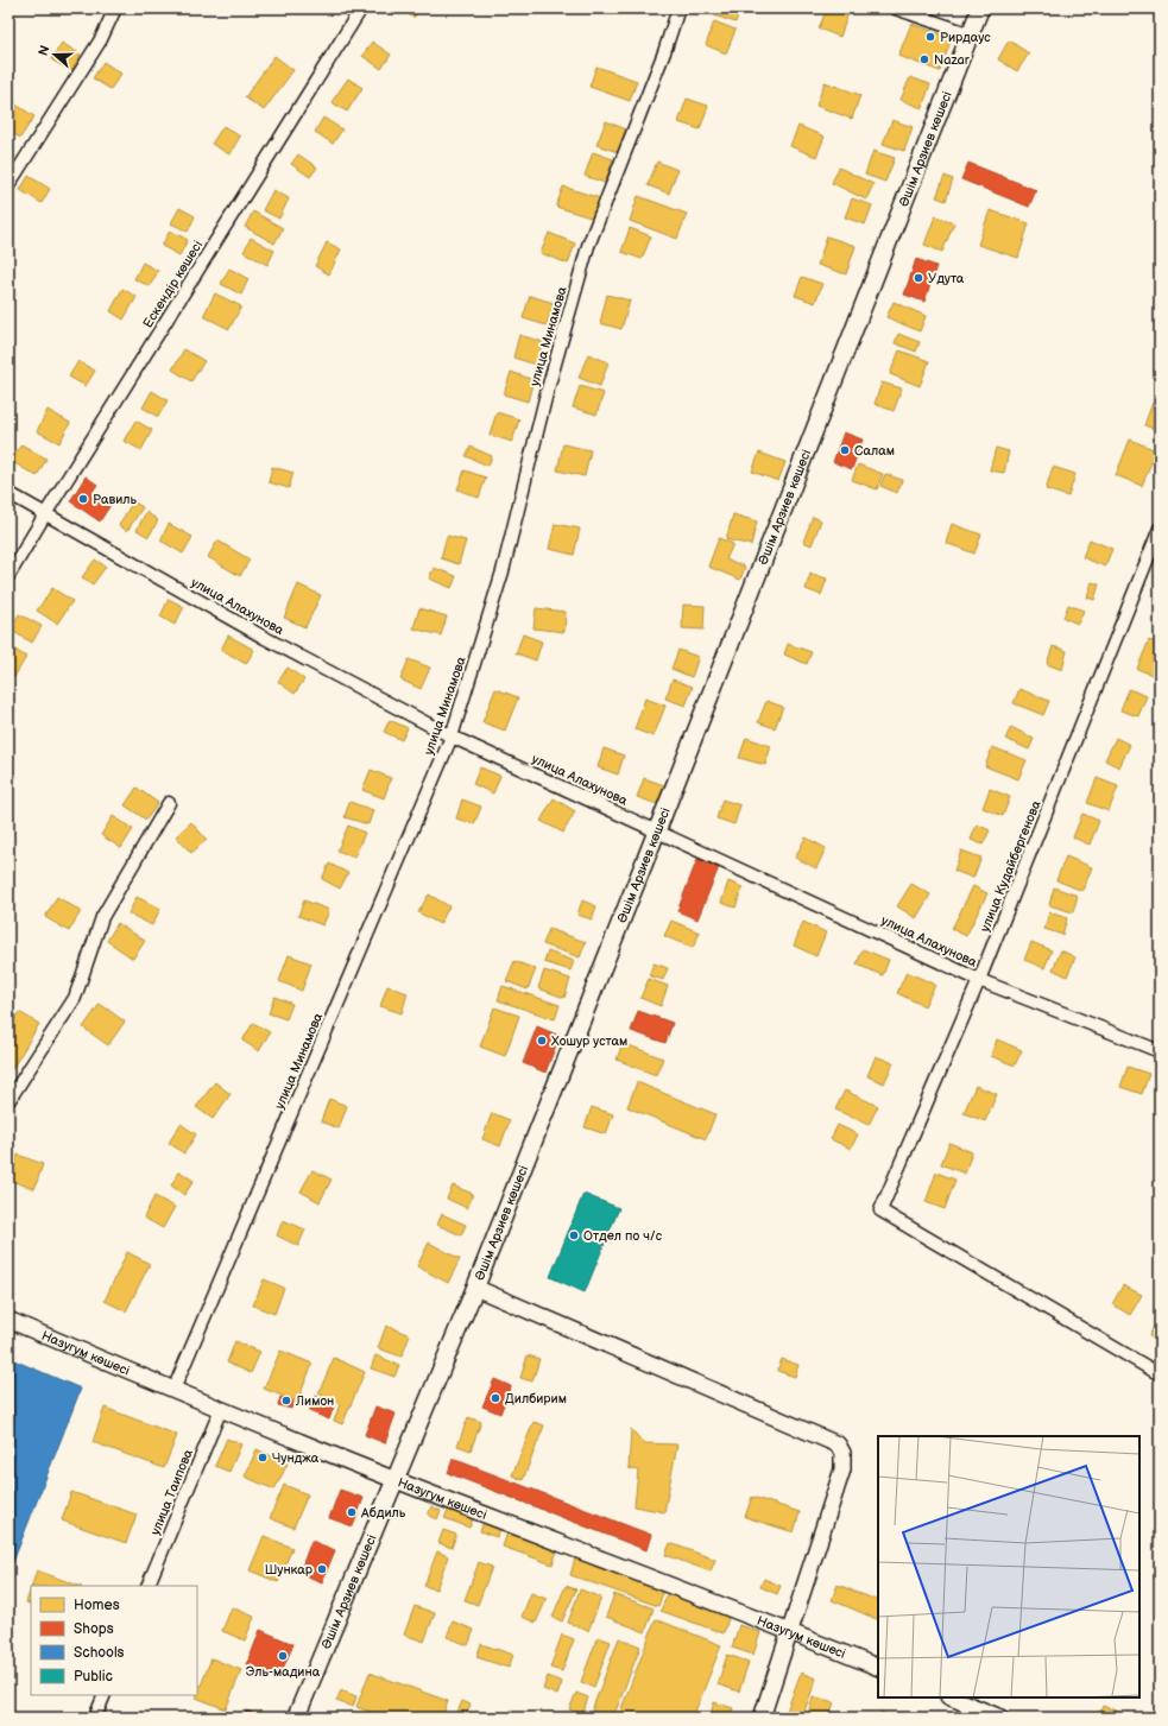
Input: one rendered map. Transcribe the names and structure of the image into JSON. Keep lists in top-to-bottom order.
{
  "streets": {
    "main road": ["Әшім Арзиев көшесі"],
    "street": [
      "Ескендір көшесі",
      "улица Минамова",
      "улица Алахунова",
      "улица Кудайбергенова",
      "Назугум көшесі",
      "улица Таипова"
    ]
  },
  "crossings": [
    ["Әшім Арзиев көшесі", "улица Алахунова"],
    ["Әшім Арзиев көшесі", "Назугум көшесі"],
    ["Ескендір көшесі", "улица Алахунова"],
    ["улица Минамова", "улица Алахунова"],
    ["улица Минамова", "Назугум көшесі"],
    ["улица Алахунова", "улица Кудайбергенова"],
    ["Назугум көшесі", "улица Таипова"]
  ],
  "places": [
    "Рирдаус",
    "Nazar",
    "Удута",
    "Салам",
    "Равиль",
    "Хошур устам",
    "Отдел по ч/с",
    "Дилбирим",
    "Лимон",
    "Чунджа",
    "Абдиль",
    "Шункар",
    "Эль-мадина"
  ],
  "legend": [
    "Homes",
    "Shops",
    "Schools",
    "Public"
  ],
  "north": "left"
}
